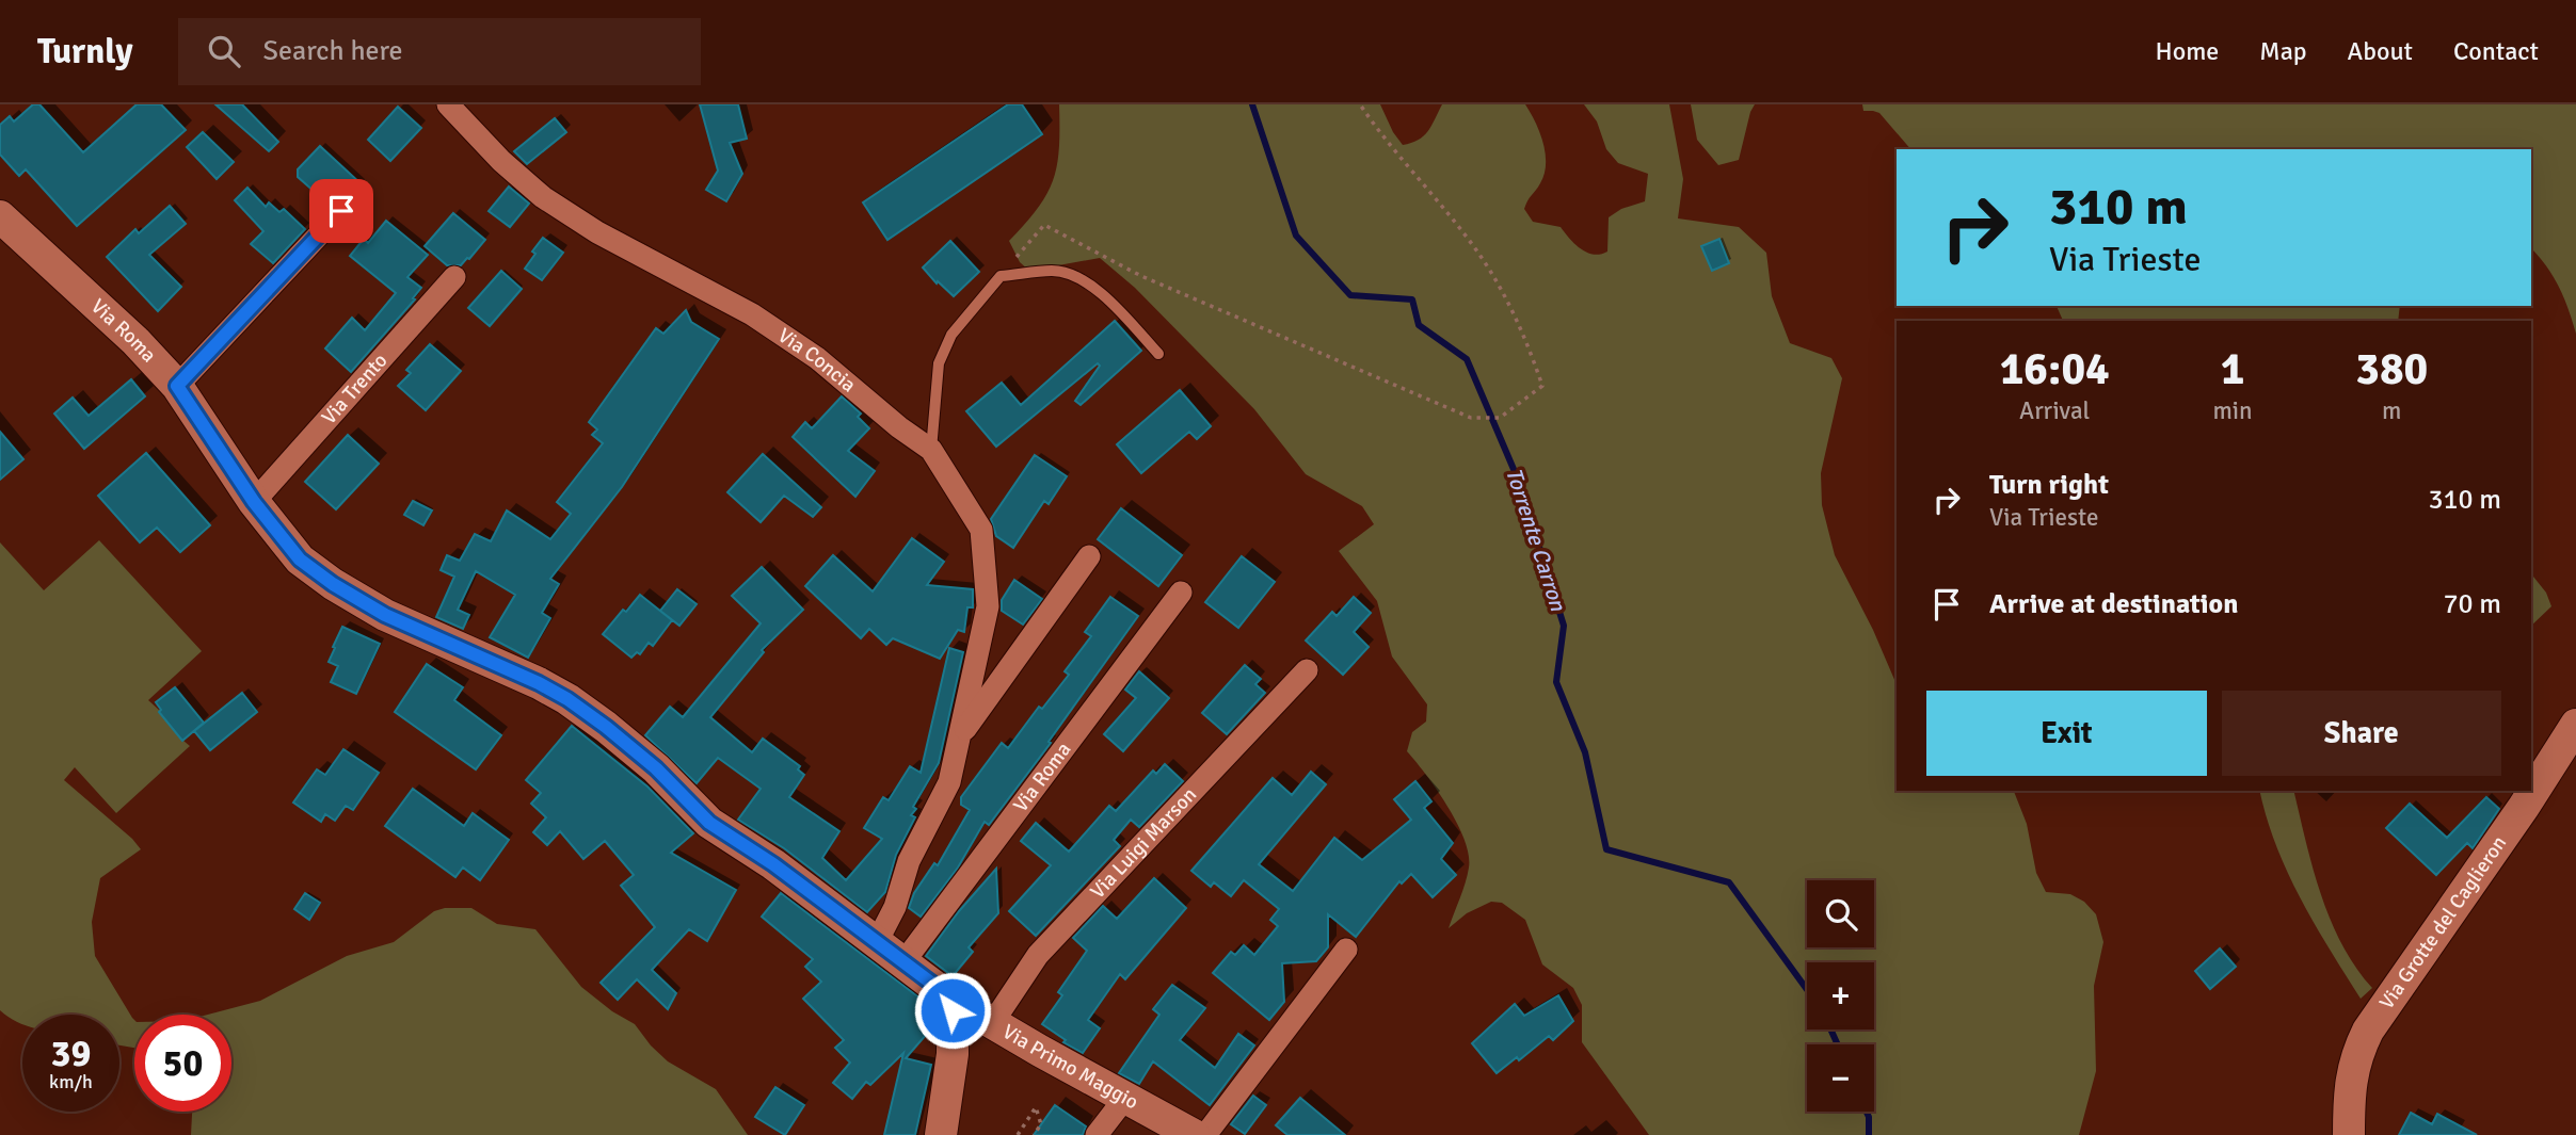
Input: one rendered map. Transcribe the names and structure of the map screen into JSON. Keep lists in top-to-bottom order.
{
  "streets": {
    "main road": ["Via Roma", "Via Grotte del Caglieron", "Via Primo Maggio"],
    "street": ["Via Concia", "Via Trento", "Via Luigi Marson"]
  },
  "crossings": [
    ["Via Roma", "Via Concia"],
    ["Via Roma", "Via Trento"],
    ["Via Roma", "Via Primo Maggio"],
    ["Via Luigi Marson", "Via Primo Maggio"]
  ],
  "water": ["Torrente Carron"],
  "page": {
    "header": "Turnly",
    "search": "Search here",
    "nav": [
      "Home",
      "Map",
      "About",
      "Contact"
    ],
    "turn": ["310 m", "Via Trieste"],
    "eta": [
      "16:04",
      "Arrival",
      "1",
      "min",
      "380",
      "m"
    ],
    "list": [
      {
        "name": "Turn right",
        "note": "Via Trieste",
        "value": "310 m"
      },
      {
        "name": "Arrive at destination",
        "value": "70 m"
      }
    ],
    "buttons": ["Exit", "Share"],
    "map_buttons": ["+", "−"],
    "speed": "39 km/h",
    "limit": "50"
  }
}
